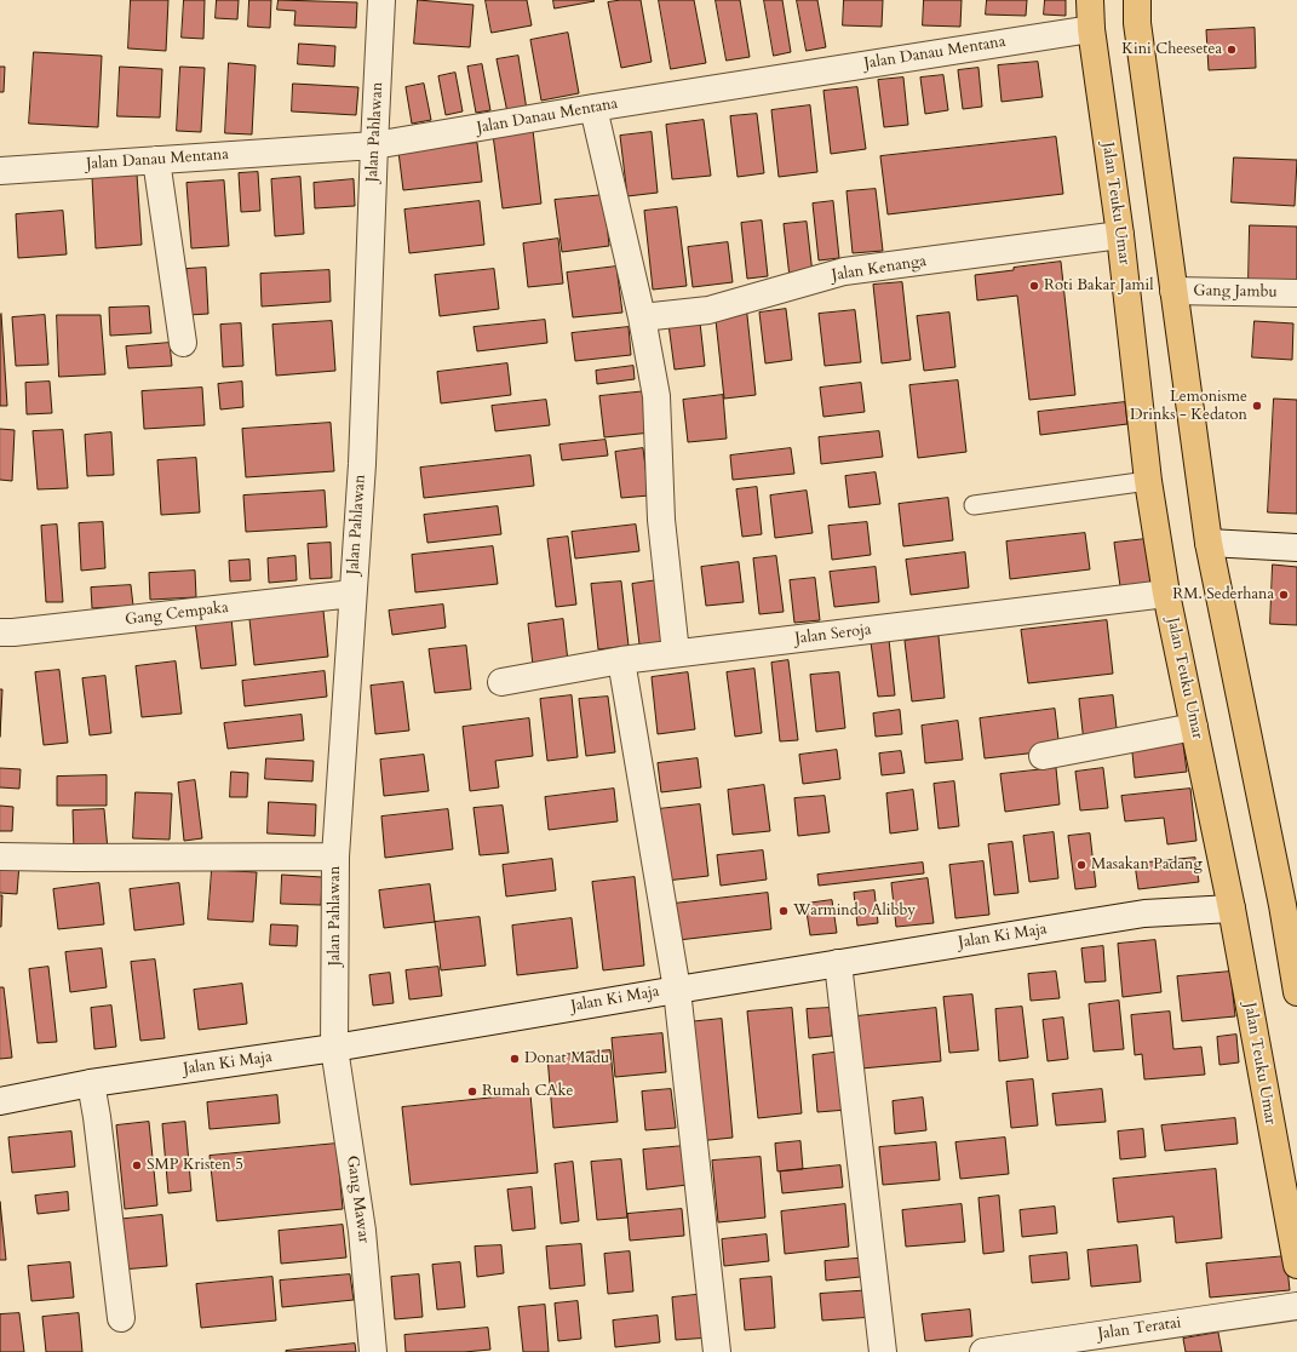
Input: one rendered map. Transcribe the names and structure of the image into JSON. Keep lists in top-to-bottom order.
{
  "streets": {
    "highway": ["Jalan Teuku Umar"],
    "street": [
      "Jalan Danau Mentana",
      "Jalan Pahlawan",
      "Jalan Kenanga",
      "Gang Jambu",
      "Gang Cempaka",
      "Jalan Seroja",
      "Jalan Ki Maja",
      "Gang Mawar",
      "Jalan Teratai"
    ]
  },
  "crossings": [
    ["Jalan Danau Mentana", "Jalan Pahlawan"],
    ["Jalan Danau Mentana", "Jalan Teuku Umar"],
    ["Jalan Pahlawan", "Gang Cempaka"],
    ["Jalan Pahlawan", "Jalan Ki Maja"],
    ["Jalan Pahlawan", "Gang Mawar"],
    ["Jalan Teuku Umar", "Jalan Kenanga"],
    ["Jalan Teuku Umar", "Jalan Seroja"],
    ["Jalan Teuku Umar", "Jalan Ki Maja"],
    ["Jalan Ki Maja", "Gang Mawar"]
  ],
  "places": [
    "Kini Cheesetea",
    "Roti Bakar Jamil",
    "Lemonisme Drinks - Kedaton",
    "RM. Sederhana",
    "Masakan Padang",
    "Warmindo Alibby",
    "Donat Madu",
    "Rumah CAke",
    "SMP Kristen 5"
  ]
}
